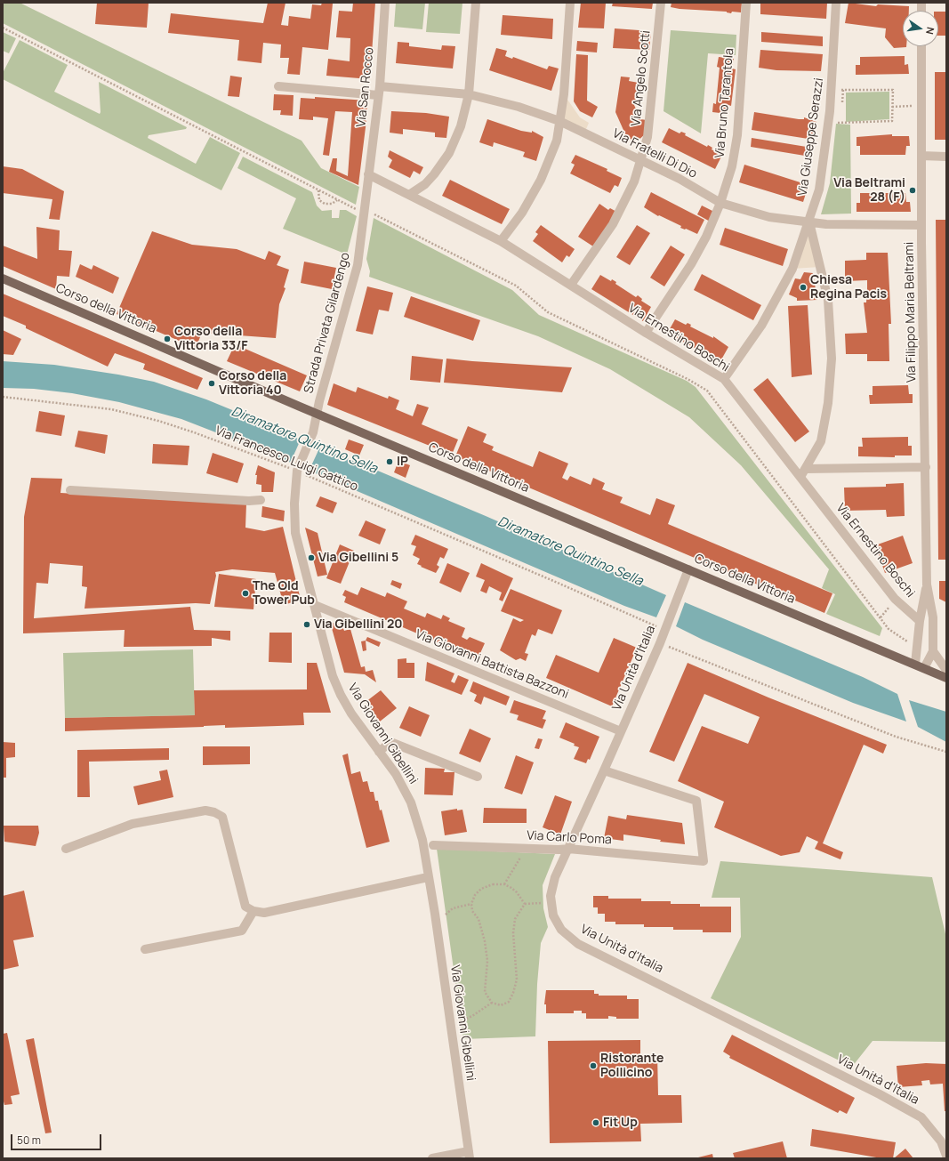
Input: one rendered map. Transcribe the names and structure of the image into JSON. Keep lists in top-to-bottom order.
{
  "streets": {
    "main road": ["Corso della Vittoria"],
    "street": [
      "Via Angelo Scotti",
      "Via San Rocco",
      "Via Bruno Tarantola",
      "Via Giuseppe Serazzi",
      "Via Fratelli Di Dio",
      "Via Filippo Maria Beltrami",
      "Strada Privata Gilardengo",
      "Via Ernestino Boschi",
      "Via Giovanni Battista Bazzoni",
      "Via Unità d'Italia",
      "Via Giovanni Gibellini",
      "Via Carlo Poma"
    ],
    "path": ["Via Francesco Luigi Gattico"]
  },
  "crossings": [
    ["Via Angelo Scotti", "Via Fratelli Di Dio"],
    ["Via Angelo Scotti", "Via Ernestino Boschi"],
    ["Via San Rocco", "Via Fratelli Di Dio"],
    ["Via San Rocco", "Strada Privata Gilardengo"],
    ["Via San Rocco", "Via Ernestino Boschi"],
    ["Via Bruno Tarantola", "Via Fratelli Di Dio"],
    ["Via Bruno Tarantola", "Via Ernestino Boschi"],
    ["Via Giuseppe Serazzi", "Via Fratelli Di Dio"],
    ["Via Giuseppe Serazzi", "Via Ernestino Boschi"],
    ["Via Fratelli Di Dio", "Via Filippo Maria Beltrami"],
    ["Corso della Vittoria", "Via Filippo Maria Beltrami"],
    ["Corso della Vittoria", "Strada Privata Gilardengo"],
    ["Corso della Vittoria", "Via Unità d'Italia"],
    ["Corso della Vittoria", "Via Giovanni Gibellini"],
    ["Via Filippo Maria Beltrami", "Via Ernestino Boschi"],
    ["Strada Privata Gilardengo", "Via Ernestino Boschi"],
    ["Strada Privata Gilardengo", "Via Giovanni Gibellini"],
    ["Via Francesco Luigi Gattico", "Via Unità d'Italia"],
    ["Via Francesco Luigi Gattico", "Via Giovanni Gibellini"],
    ["Via Giovanni Battista Bazzoni", "Via Unità d'Italia"],
    ["Via Giovanni Battista Bazzoni", "Via Giovanni Gibellini"],
    ["Via Unità d'Italia", "Via Carlo Poma"]
  ],
  "water": ["Diramatore Quintino Sella"],
  "places": [
    "Via Beltrami 28 (F)",
    "Chiesa Regina Pacis",
    "Corso della Vittoria 33/F",
    "Corso della Vittoria 40",
    "IP",
    "Via Gibellini 5",
    "The Old Tower Pub",
    "Via Gibellini 20",
    "Ristorante Pollicino",
    "Fit Up"
  ],
  "scale_bar": "50 m",
  "north": "right"
}
